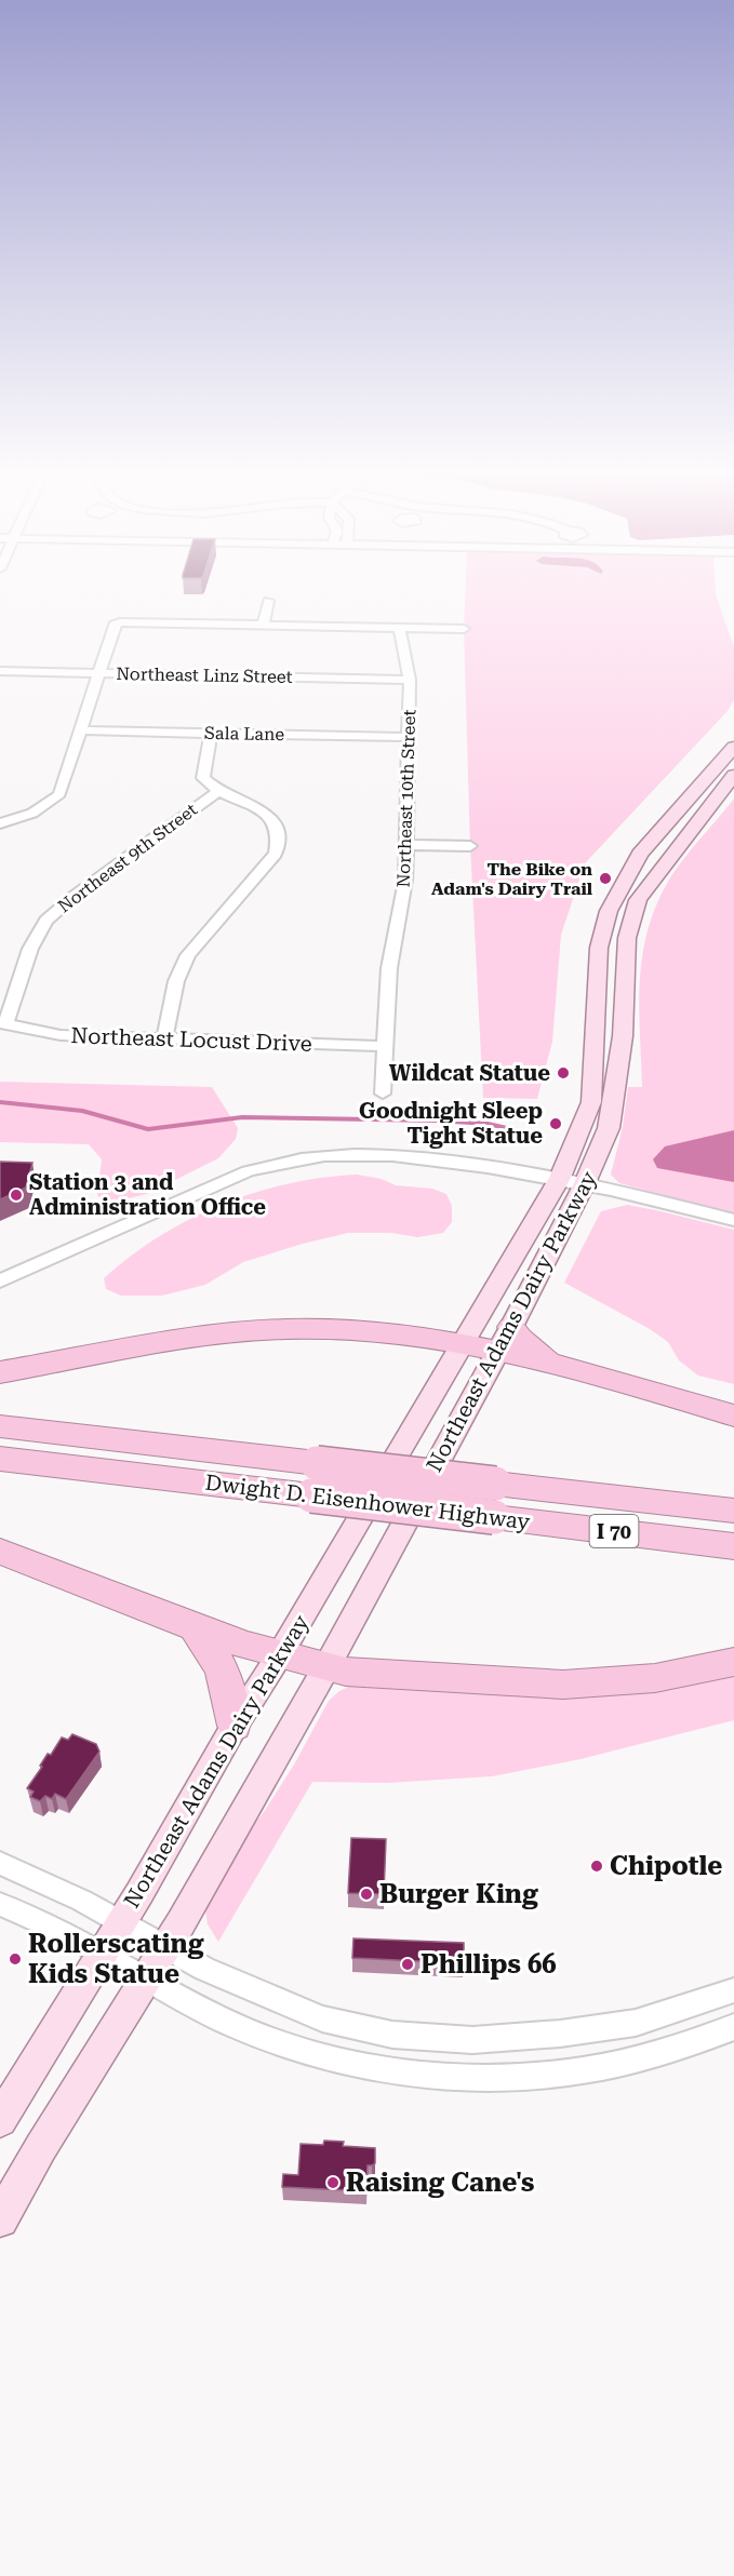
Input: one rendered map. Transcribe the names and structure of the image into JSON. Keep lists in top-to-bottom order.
{
  "streets": {
    "highway": ["Dwight D. Eisenhower Highway", "I 70"],
    "main road": ["Northeast Adams Dairy Parkway"],
    "street": [
      "Northeast Linz Street",
      "Sala Lane",
      "Northeast 10th Street",
      "Northeast 9th Street",
      "Northeast Locust Drive"
    ]
  },
  "crossings": [
    ["Northeast Linz Street", "Northeast 10th Street"],
    ["Sala Lane", "Northeast 10th Street"],
    ["Sala Lane", "Northeast 9th Street"],
    ["Northeast 10th Street", "Northeast Locust Drive"],
    ["Northeast 9th Street", "Northeast Locust Drive"]
  ],
  "places": [
    "The Bike on Adam's Dairy Trail",
    "Wildcat Statue",
    "Goodnight Sleep Tight Statue",
    "Station 3 and Administration Office",
    "Chipotle",
    "Burger King",
    "Rollerscating Kids Statue",
    "Phillips 66",
    "Raising Cane's"
  ]
}
